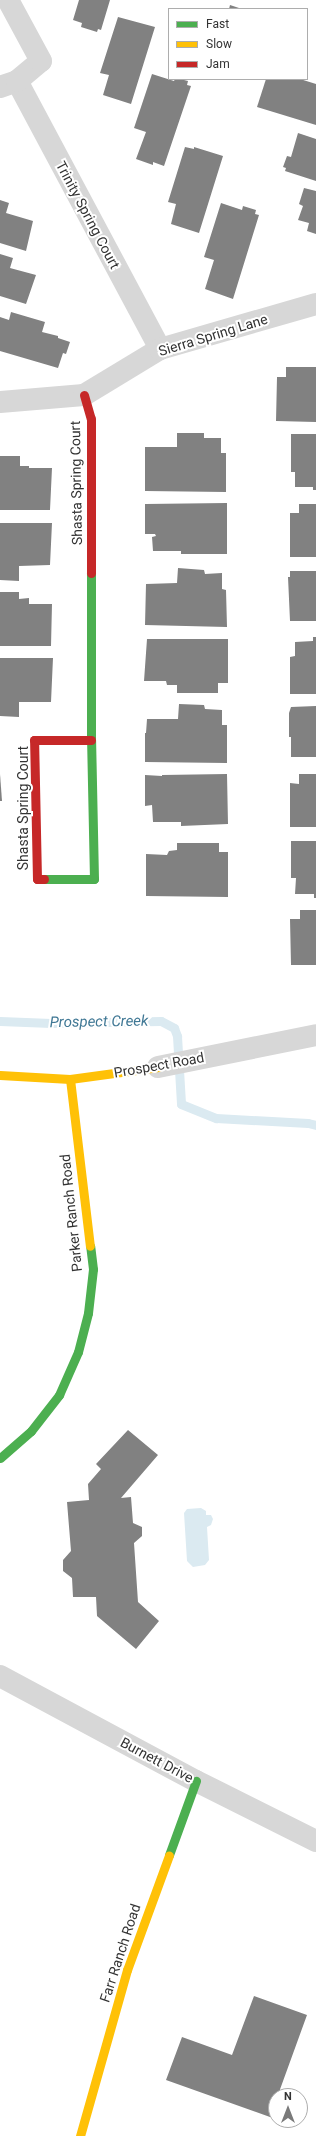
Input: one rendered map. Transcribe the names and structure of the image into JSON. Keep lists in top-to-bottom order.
{
  "streets": {
    "street": [
      "Trinity Spring Court",
      "Sierra Spring Lane",
      "Shasta Spring Court",
      "Prospect Road",
      "Parker Ranch Road",
      "Burnett Drive",
      "Farr Ranch Road"
    ]
  },
  "crossings": [
    ["Trinity Spring Court", "Sierra Spring Lane"],
    ["Sierra Spring Lane", "Shasta Spring Court"],
    ["Prospect Road", "Parker Ranch Road"],
    ["Burnett Drive", "Farr Ranch Road"]
  ],
  "water": ["Prospect Creek"],
  "legend": ["Fast", "Slow", "Jam"],
  "north": "top"
}
